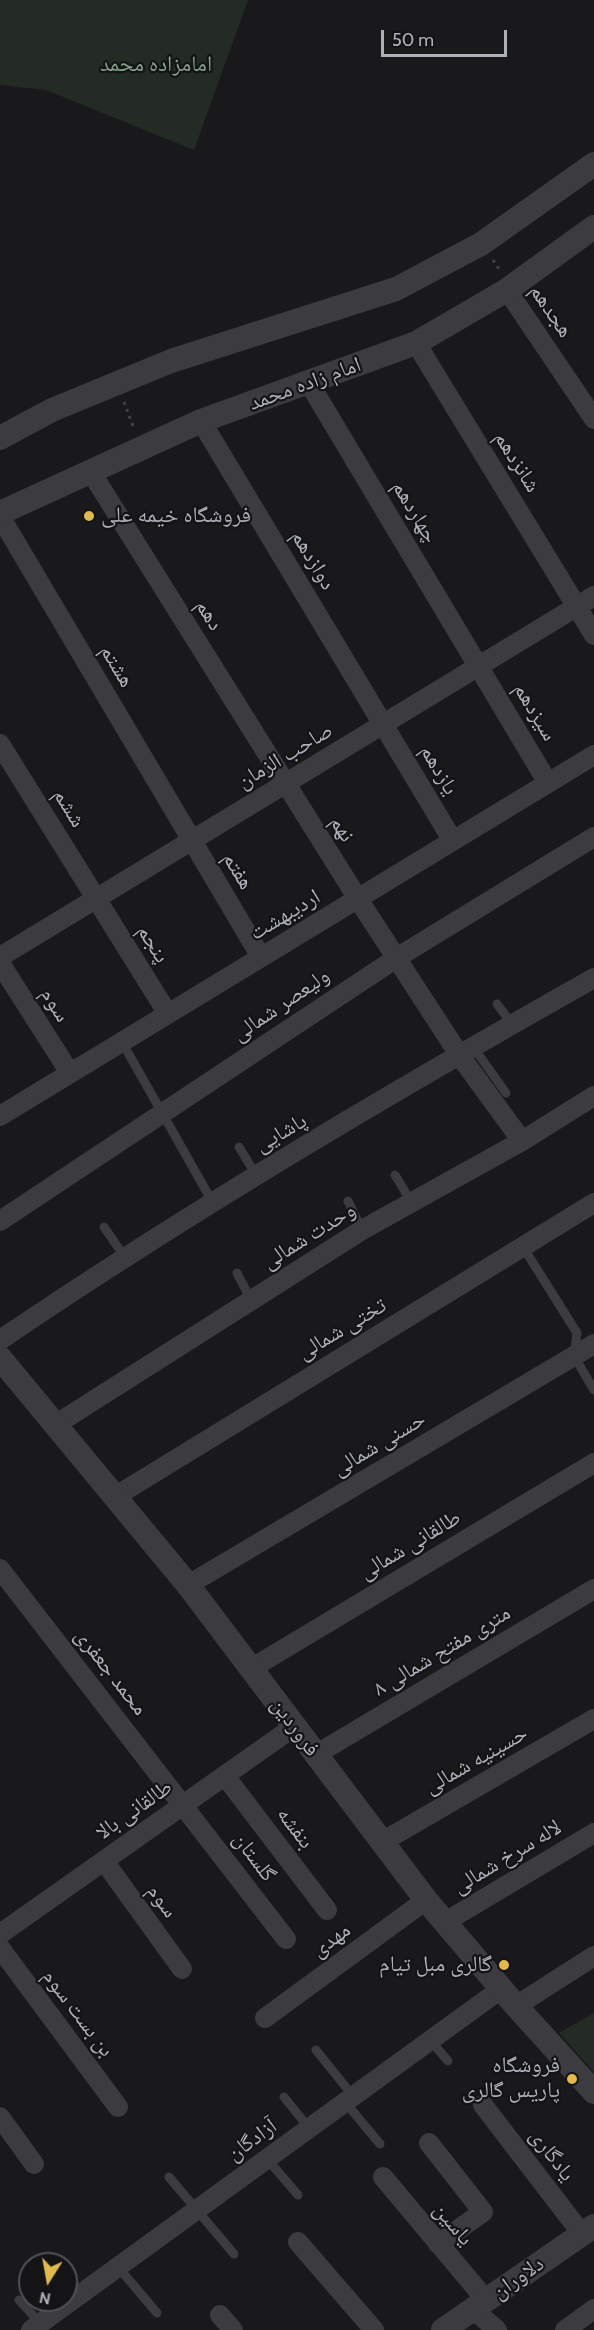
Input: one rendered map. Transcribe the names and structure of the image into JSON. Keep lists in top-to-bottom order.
{
  "streets": {
    "street": [
      "هجدهم",
      "امام زاده محمد",
      "شانزدهم",
      "چهاردهم",
      "دوازدهم",
      "دهم",
      "هشتم",
      "سیزدهم",
      "صاحب الزمان",
      "یازدهم",
      "ششم",
      "نهم",
      "هفتم",
      "اردیبهشت",
      "پنجم",
      "سوم",
      "ولیعصر شمالی",
      "پاشایی",
      "وحدت شمالی",
      "تختی شمالی",
      "حسنی شمالی",
      "طالقانی شمالی",
      "۸ متری مفتح شمالی",
      "محمد جعفری",
      "فروردین",
      "حسینیه شمالی",
      "طالقانی بالا",
      "بنفشه",
      "گلستان",
      "لاله سرخ شمالی",
      "مهدی",
      "بن بست سوم",
      "آزادگان",
      "یادگاری",
      "یاسین",
      "دلاوران"
    ]
  },
  "crossings": [
    ["هجدهم", "امام زاده محمد"],
    ["امام زاده محمد", "شانزدهم"],
    ["امام زاده محمد", "چهاردهم"],
    ["امام زاده محمد", "دوازدهم"],
    ["امام زاده محمد", "دهم"],
    ["امام زاده محمد", "هشتم"],
    ["شانزدهم", "صاحب الزمان"],
    ["چهاردهم", "سیزدهم"],
    ["چهاردهم", "صاحب الزمان"],
    ["دوازدهم", "صاحب الزمان"],
    ["دوازدهم", "یازدهم"],
    ["دهم", "صاحب الزمان"],
    ["دهم", "نهم"],
    ["هشتم", "صاحب الزمان"],
    ["هشتم", "هفتم"],
    ["سیزدهم", "صاحب الزمان"],
    ["سیزدهم", "اردیبهشت"],
    ["صاحب الزمان", "یازدهم"],
    ["صاحب الزمان", "ششم"],
    ["صاحب الزمان", "نهم"],
    ["صاحب الزمان", "هفتم"],
    ["صاحب الزمان", "پنجم"],
    ["یازدهم", "اردیبهشت"],
    ["ششم", "پنجم"],
    ["نهم", "اردیبهشت"],
    ["نهم", "ولیعصر شمالی"],
    ["نهم", "پاشایی"],
    ["نهم", "وحدت شمالی"],
    ["هفتم", "اردیبهشت"],
    ["اردیبهشت", "پنجم"],
    ["اردیبهشت", "سوم"],
    ["سوم", "طالقانی بالا"],
    ["وحدت شمالی", "فروردین"],
    ["تختی شمالی", "فروردین"],
    ["حسنی شمالی", "فروردین"],
    ["طالقانی شمالی", "فروردین"],
    ["۸ متری مفتح شمالی", "فروردین"],
    ["محمد جعفری", "طالقانی بالا"],
    ["محمد جعفری", "گلستان"],
    ["فروردین", "حسینیه شمالی"],
    ["فروردین", "طالقانی بالا"],
    ["فروردین", "لاله سرخ شمالی"],
    ["فروردین", "مهدی"],
    ["فروردین", "آزادگان"],
    ["طالقانی بالا", "بنفشه"],
    ["طالقانی بالا", "گلستان"],
    ["یادگاری", "دلاوران"],
    ["یاسین", "دلاوران"]
  ],
  "parks": ["امامزاده محمد"],
  "places": ["فروشگاه خیمه علی", "گالری مبل تیام", "فروشگاه پاریس گالری"],
  "scale_bar": "50 m",
  "north": "bottom"
}
